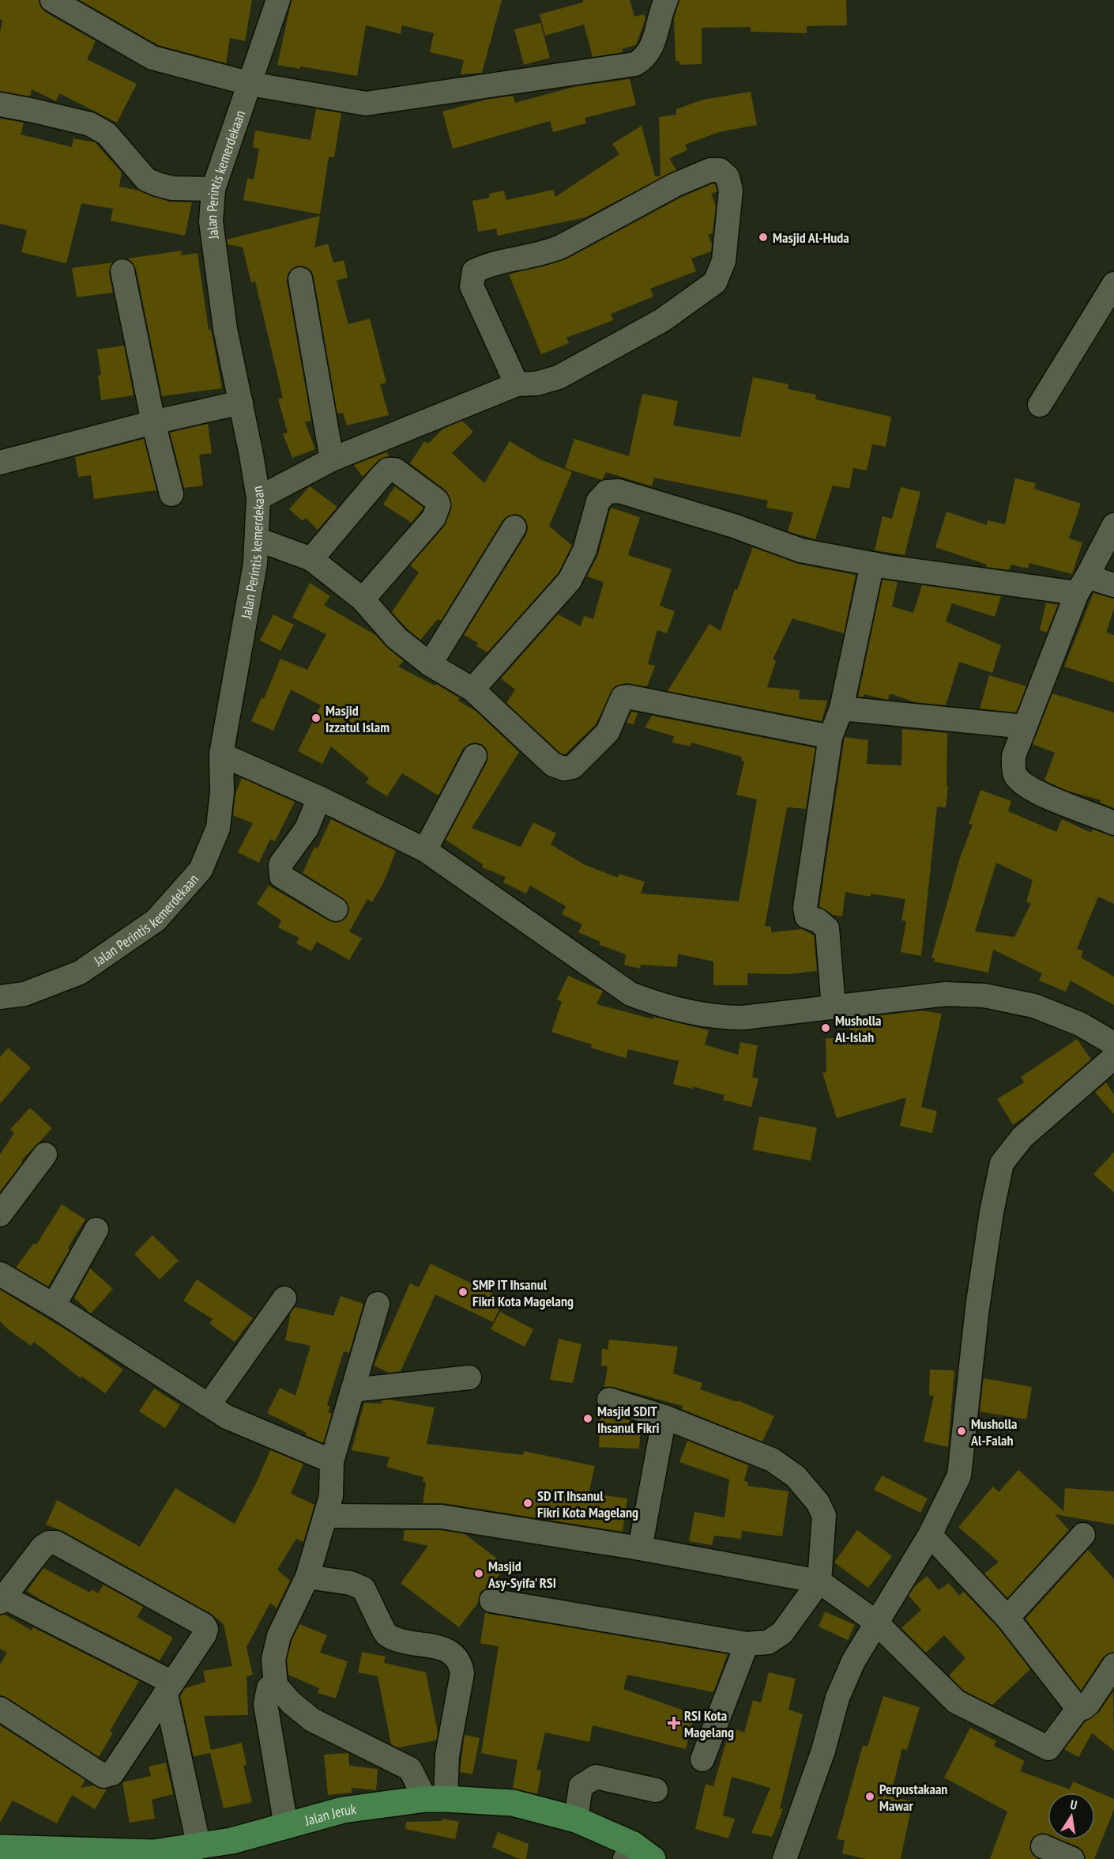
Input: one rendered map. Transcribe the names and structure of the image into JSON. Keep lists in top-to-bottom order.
{
  "streets": {
    "main road": ["Jalan Jeruk"],
    "street": ["Jalan Perintis kemerdekaan"]
  },
  "places": {
    "other": [
      "Masjid Al-Huda",
      "Masjid Izzatul Islam",
      "Musholla Al-Islah",
      "SMP IT Ihsanul Fikri Kota Magelang",
      "Masjid SDIT Ihsanul Fikri",
      "Musholla Al-Falah",
      "SD IT Ihsanul Fikri Kota Magelang",
      "Masjid Asy-Syifa' RSI",
      "Perpustakaan Mawar"
    ],
    "health": ["RSI Kota Magelang"]
  },
  "north": "top"
}
